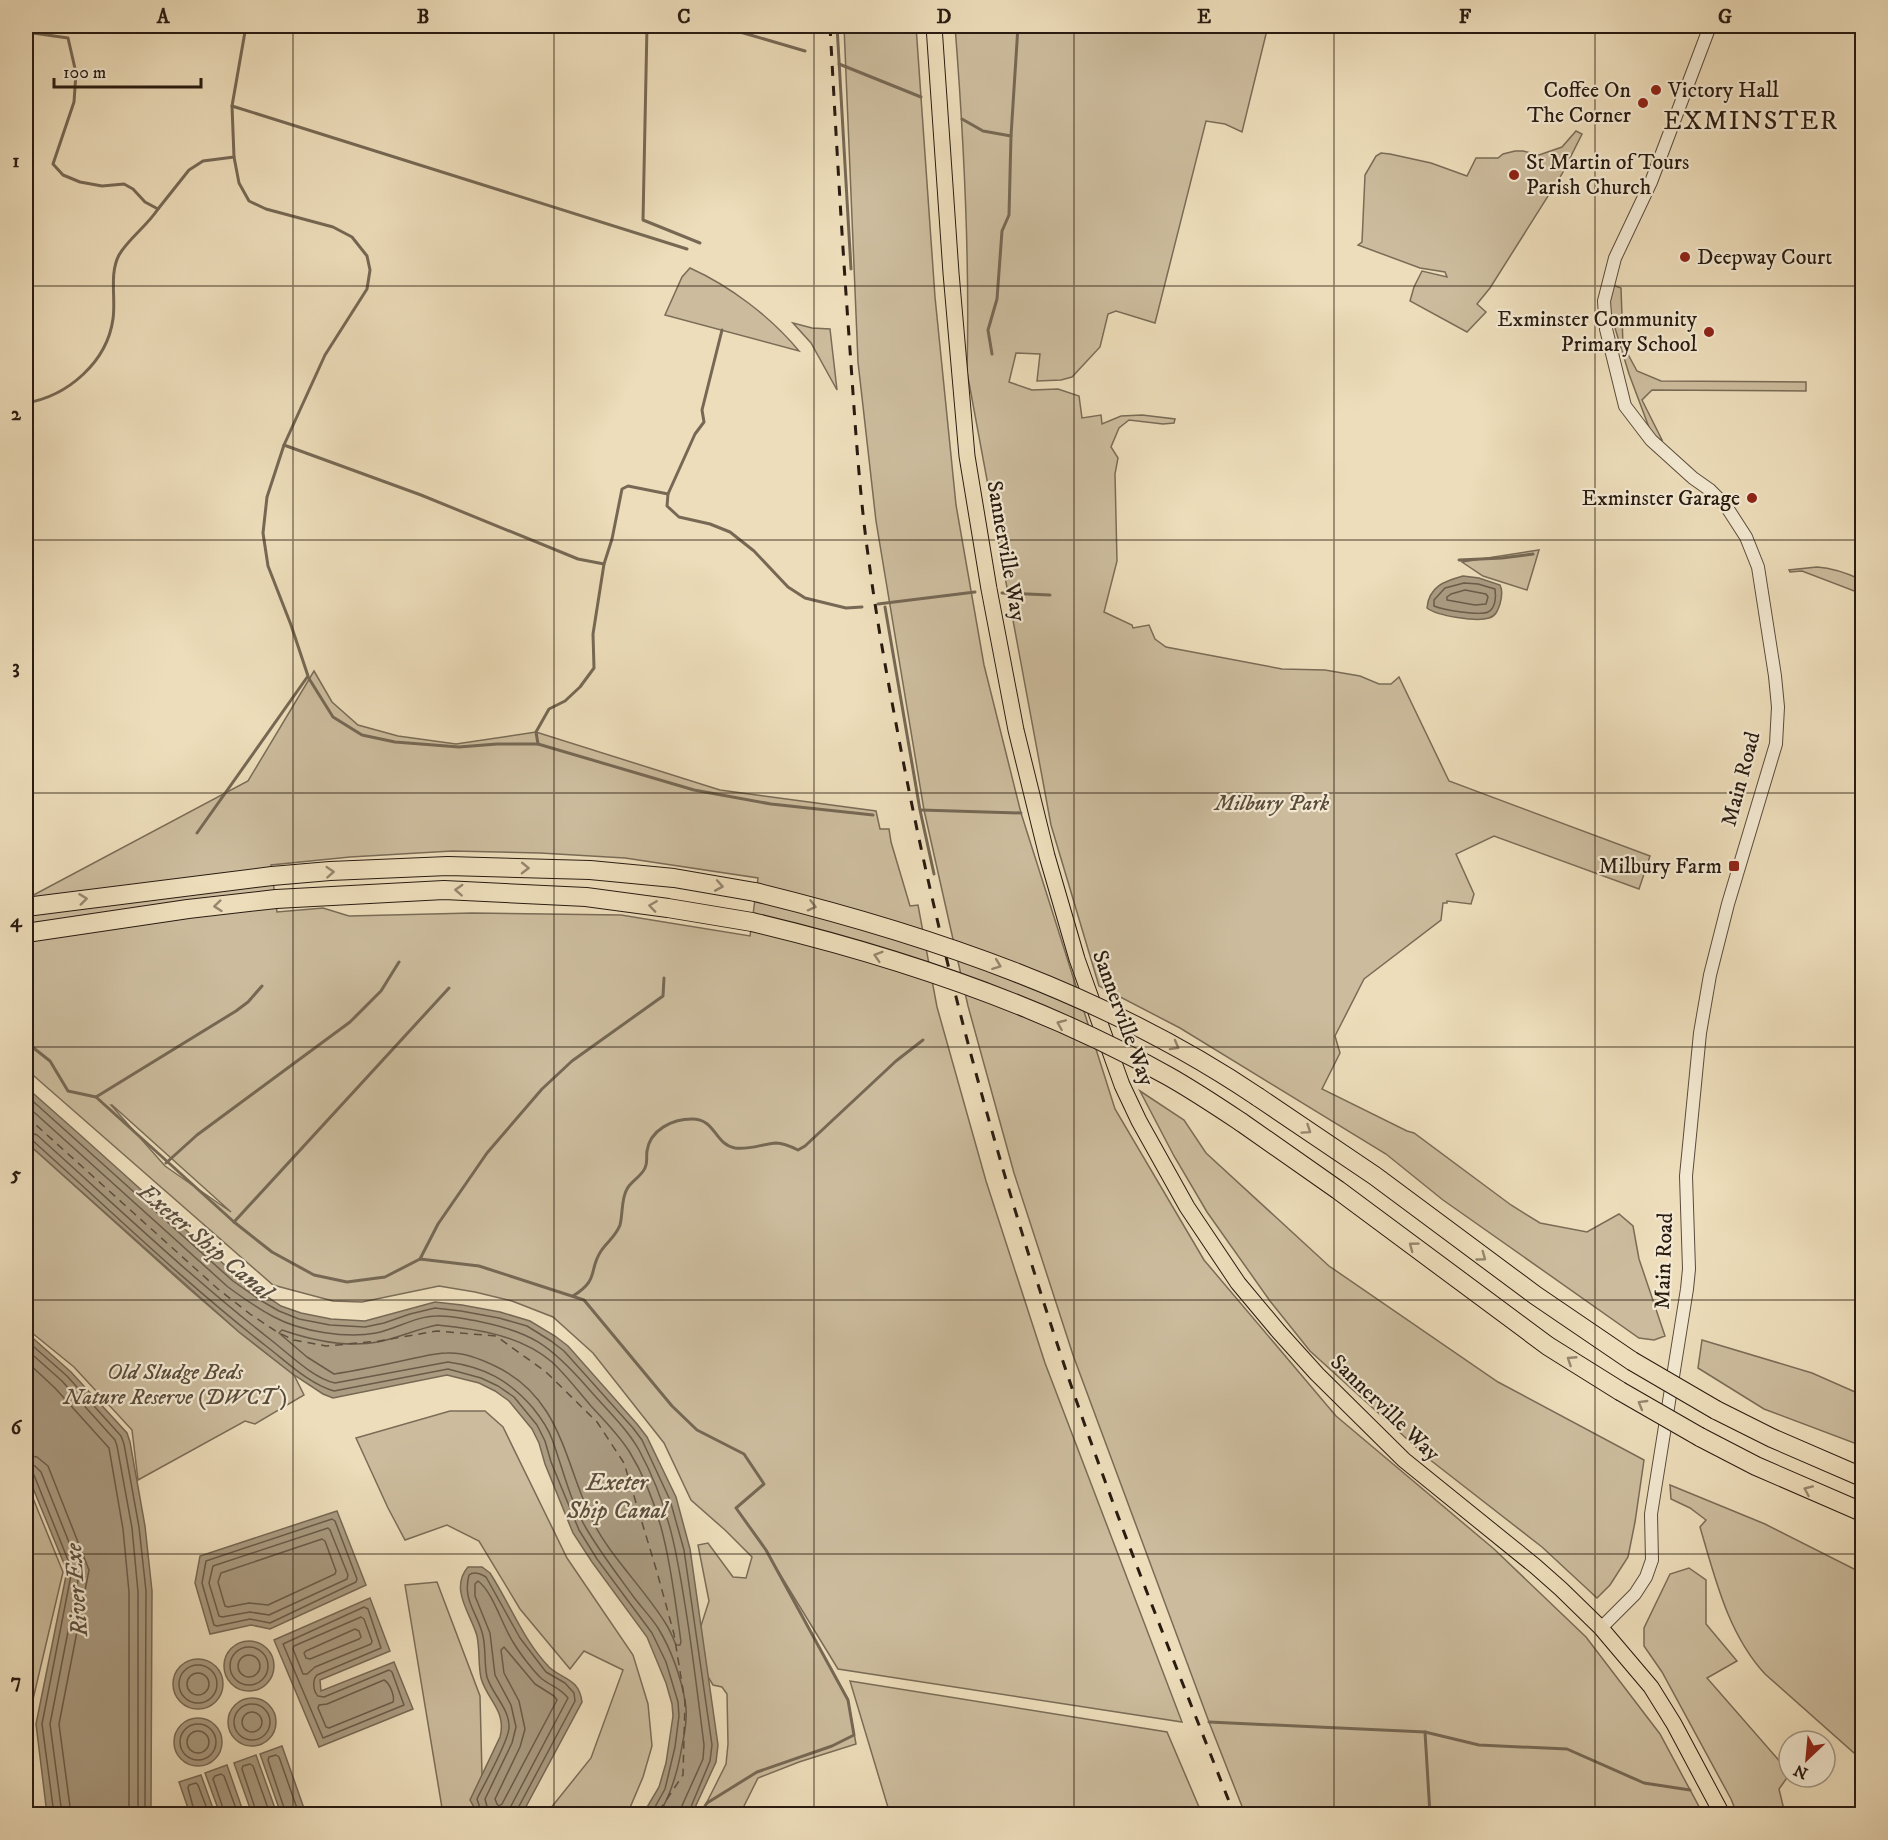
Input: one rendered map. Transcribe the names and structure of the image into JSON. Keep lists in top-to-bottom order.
{
  "streets": {
    "main road": ["Sannerville Way"],
    "street": ["Main Road"]
  },
  "crossings": [
    ["Sannerville Way", "Main Road"]
  ],
  "districts": ["EXMINSTER"],
  "water": ["Exeter Ship Canal", "River Exe"],
  "parks": ["Milbury Park", "Old Sludge Beds Nature Reserve (DWCT)"],
  "places": {
    "other": [
      "Victory Hall",
      "Coffee On The Corner",
      "St Martin of Tours Parish Church",
      "Deepway Court",
      "Exminster Community Primary School",
      "Exminster Garage"
    ],
    "transit": ["Milbury Farm"]
  },
  "scale_bar": "100 m",
  "north": "bottom left",
  "grid": {
    "columns": [
      "A",
      "B",
      "C",
      "D",
      "E",
      "F",
      "G"
    ],
    "rows": [
      "1",
      "2",
      "3",
      "4",
      "5",
      "6",
      "7"
    ]
  }
}
